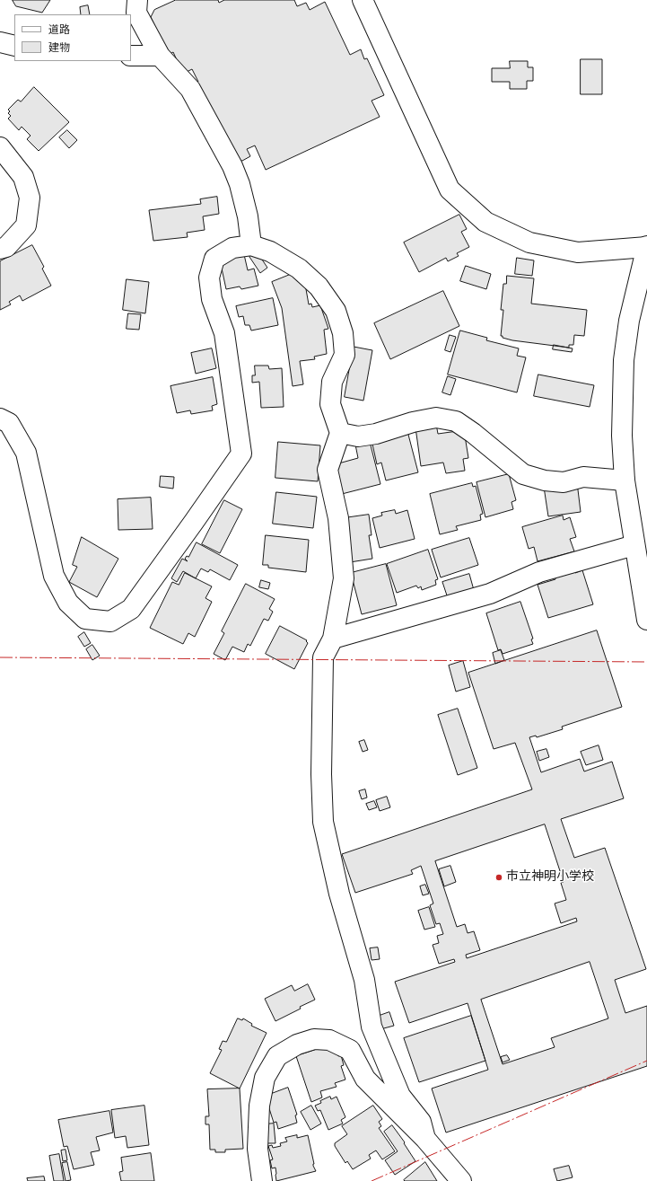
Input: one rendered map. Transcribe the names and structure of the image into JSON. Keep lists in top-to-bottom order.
{
  "places": ["市立神明小学校"],
  "legend": ["道路", "建物"]
}
